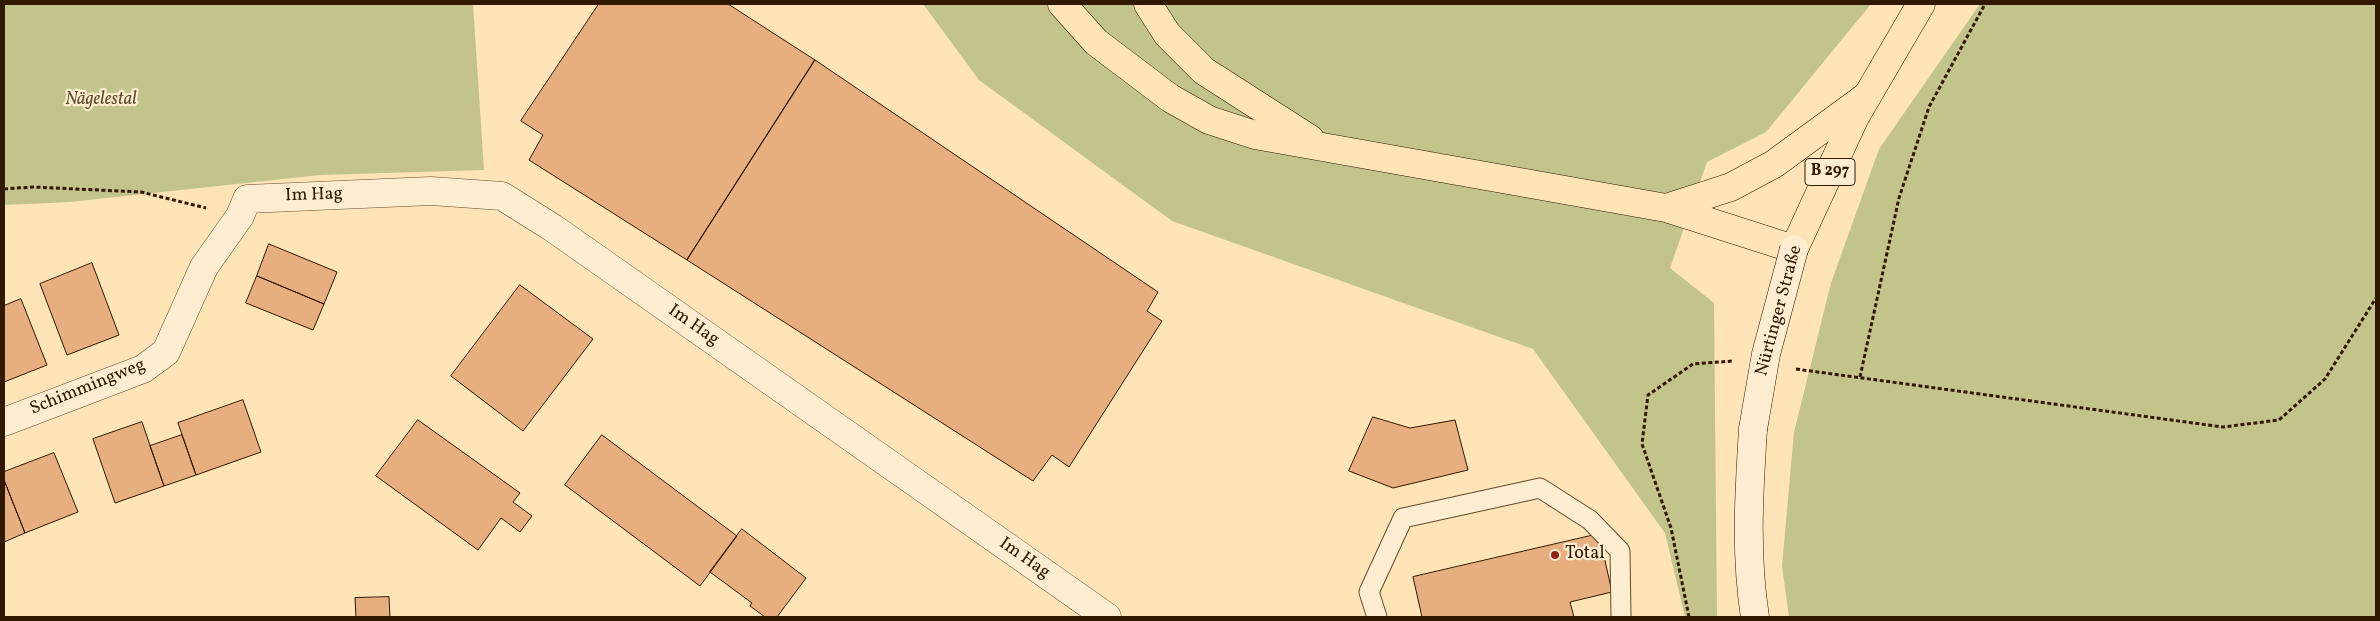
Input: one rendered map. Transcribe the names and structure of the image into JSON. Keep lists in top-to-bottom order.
{
  "streets": {
    "main road": ["B 297", "Nürtinger Straße"],
    "street": ["Im Hag", "Schimmingweg"]
  },
  "crossings": [
    ["Im Hag", "Schimmingweg"]
  ],
  "parks": ["Nägelestal"],
  "places": ["Total"]
}
